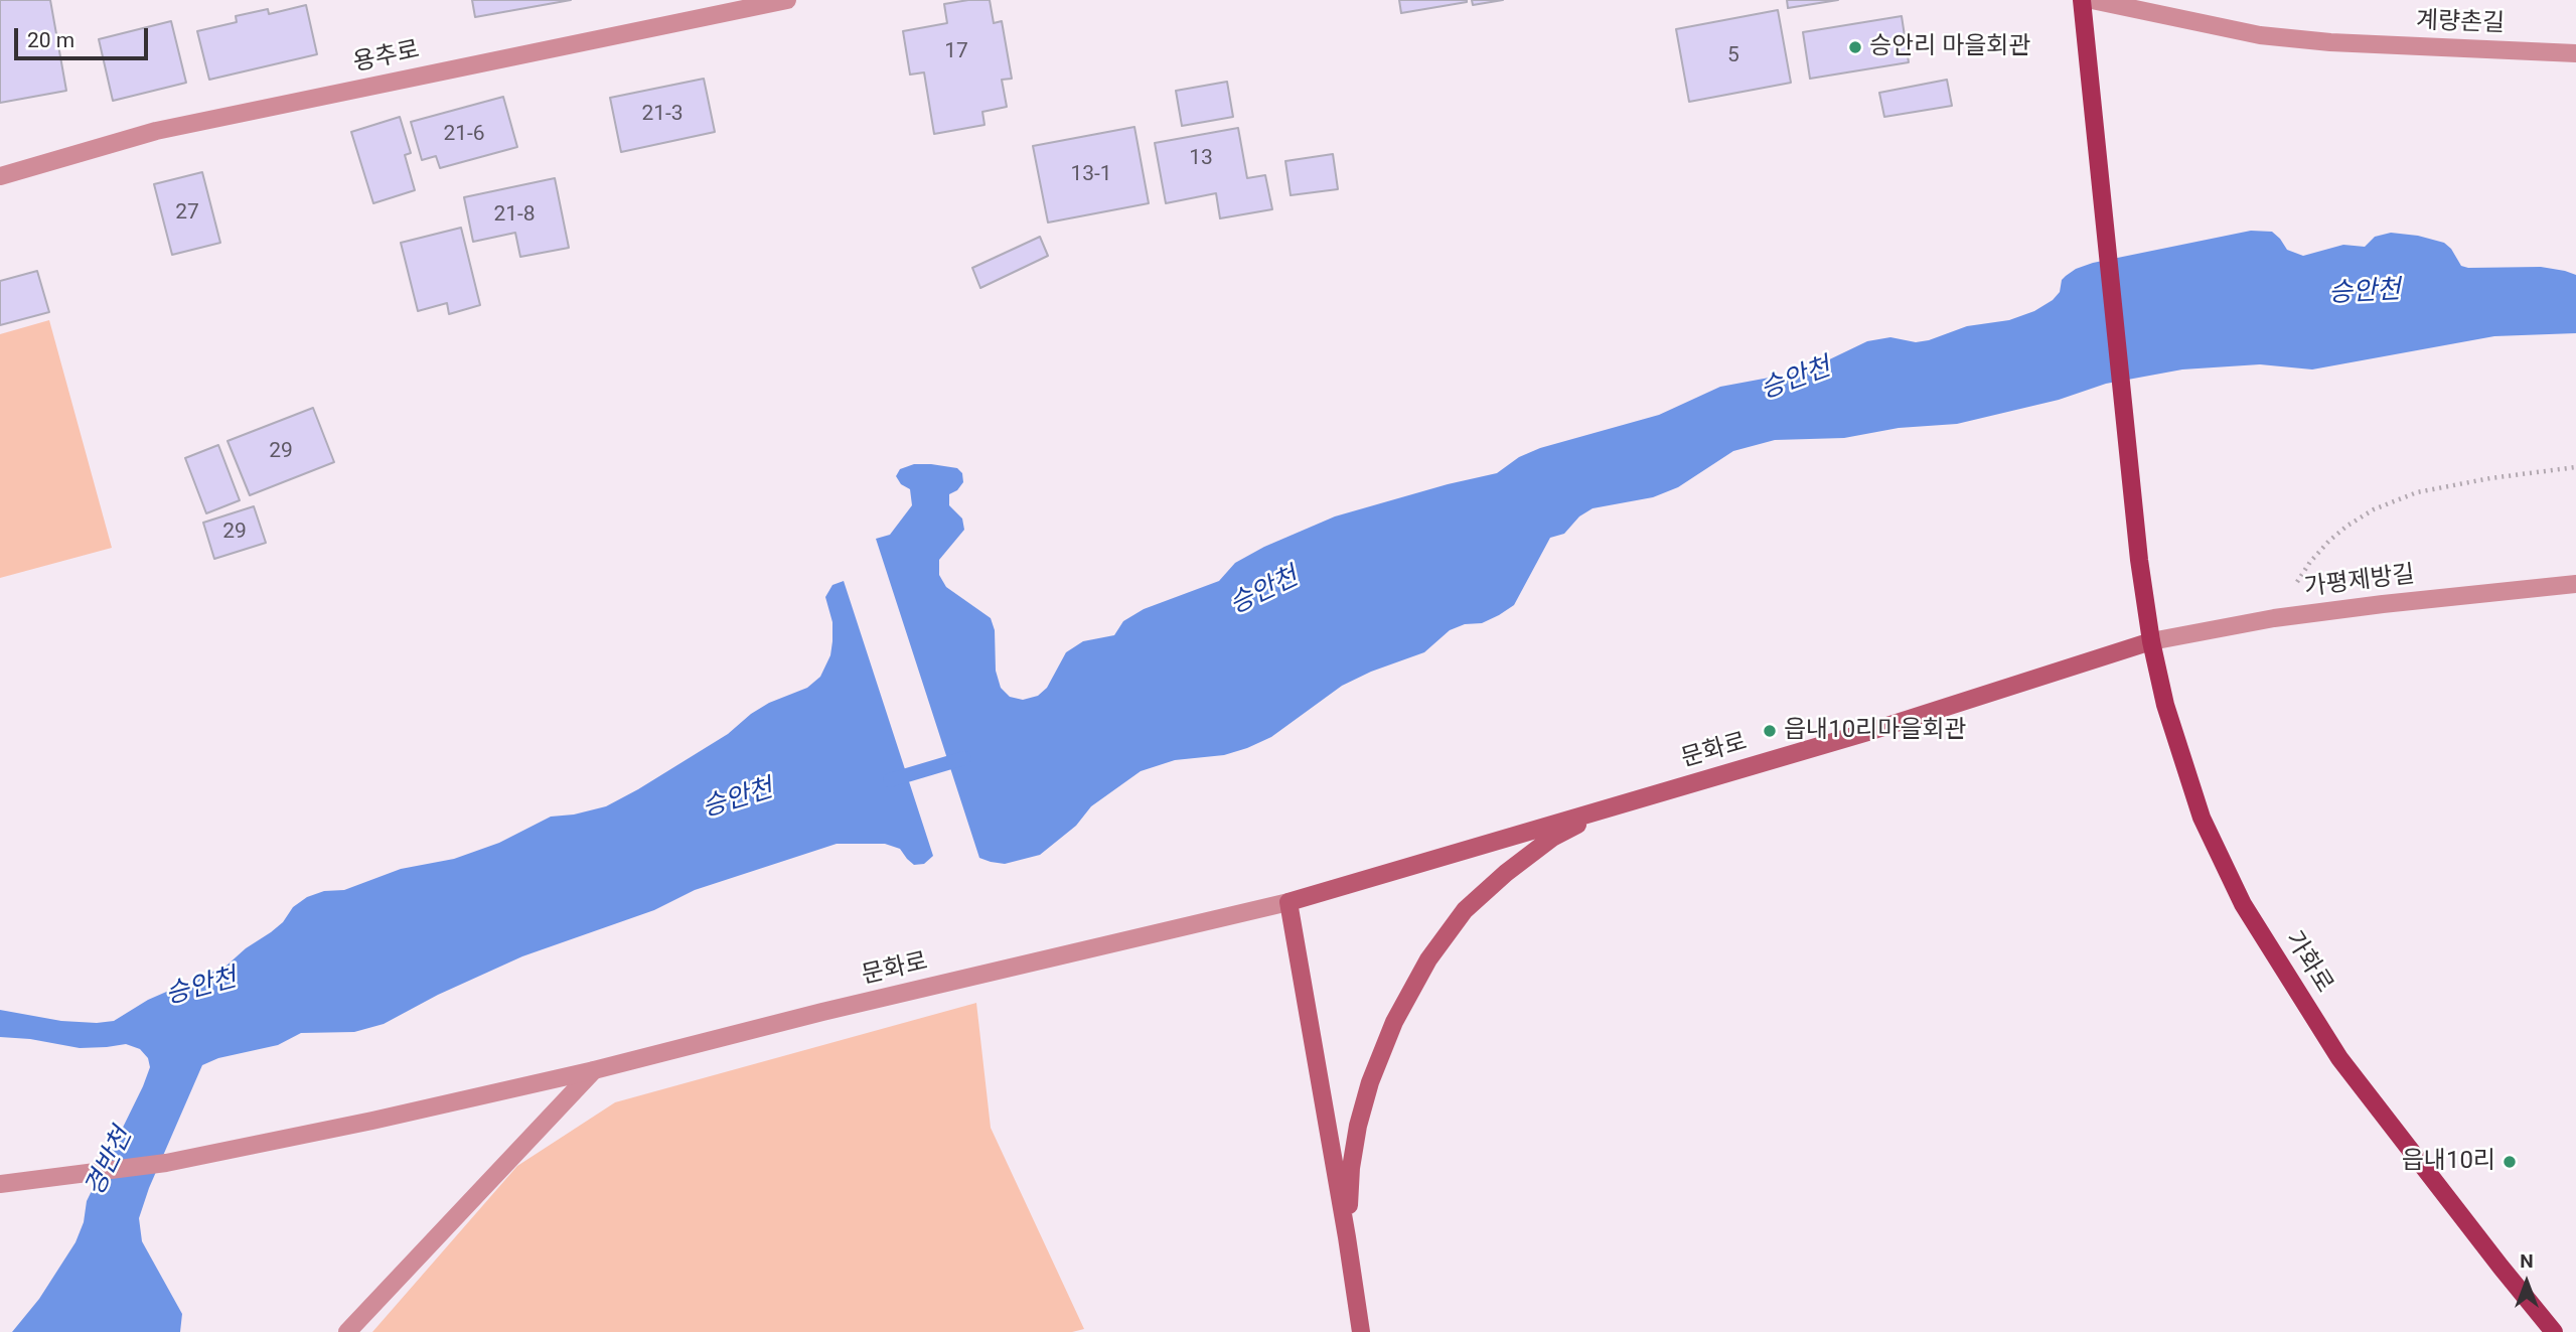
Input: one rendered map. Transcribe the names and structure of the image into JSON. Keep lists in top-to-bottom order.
{
  "streets": {
    "main road": ["문화로", "가화로"],
    "street": ["계량촌길", "용추로", "가평제방길"]
  },
  "crossings": [
    ["가평제방길", "문화로"],
    ["가평제방길", "가화로"],
    ["문화로", "가화로"]
  ],
  "water": ["승안천", "경반천"],
  "places": ["승안리 마을회관", "읍내10리마을회관", "읍내10리"],
  "house_numbers": [
    "17",
    "5",
    "21-3",
    "21-6",
    "13",
    "13-1",
    "27",
    "21-8",
    "29",
    "29"
  ],
  "scale_bar": "20 m",
  "north": "top"
}
